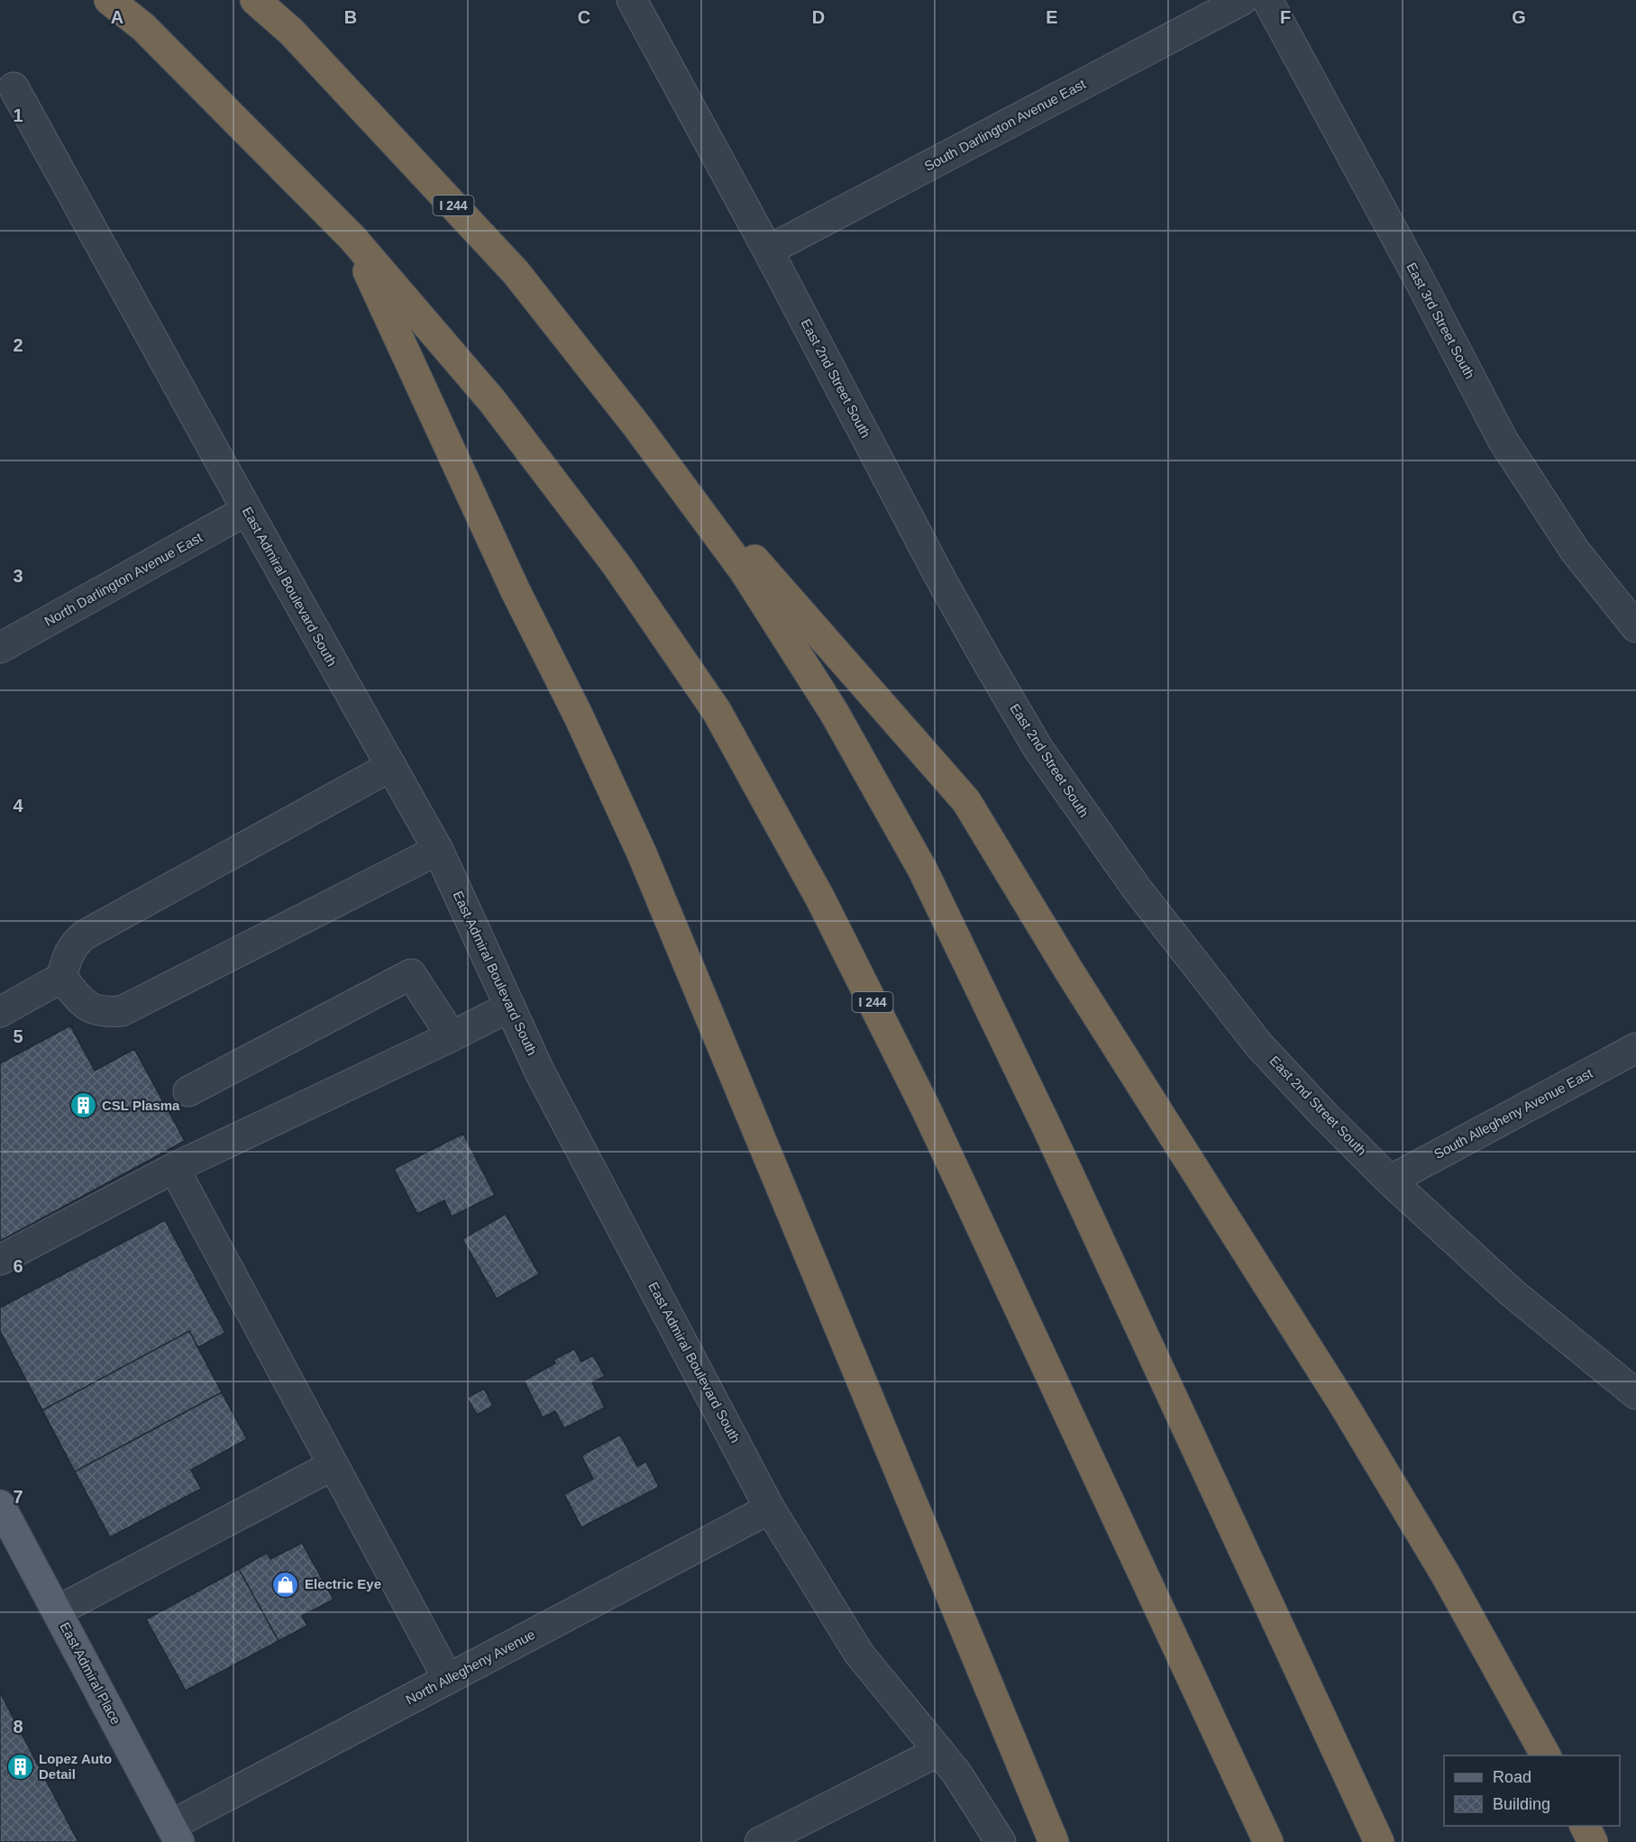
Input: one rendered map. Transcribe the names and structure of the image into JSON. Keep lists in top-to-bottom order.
{
  "streets": {
    "highway": ["I 244"],
    "main road": ["East Admiral Place"],
    "street": [
      "South Darlington Avenue East",
      "East 3rd Street South",
      "East 2nd Street South",
      "North Darlington Avenue East",
      "East Admiral Boulevard South",
      "South Allegheny Avenue East",
      "North Allegheny Avenue"
    ]
  },
  "crossings": [
    ["South Darlington Avenue East", "East 2nd Street South"],
    ["East 2nd Street South", "South Allegheny Avenue East"],
    ["North Darlington Avenue East", "East Admiral Boulevard South"],
    ["East Admiral Boulevard South", "North Allegheny Avenue"],
    ["North Allegheny Avenue", "East Admiral Place"]
  ],
  "places": {
    "building": ["CSL Plasma", "Lopez Auto Detail"],
    "shop": ["Electric Eye"]
  },
  "legend": ["Road", "Building"],
  "grid": {
    "columns": [
      "A",
      "B",
      "C",
      "D",
      "E",
      "F",
      "G"
    ],
    "rows": [
      "1",
      "2",
      "3",
      "4",
      "5",
      "6",
      "7",
      "8"
    ]
  }
}
